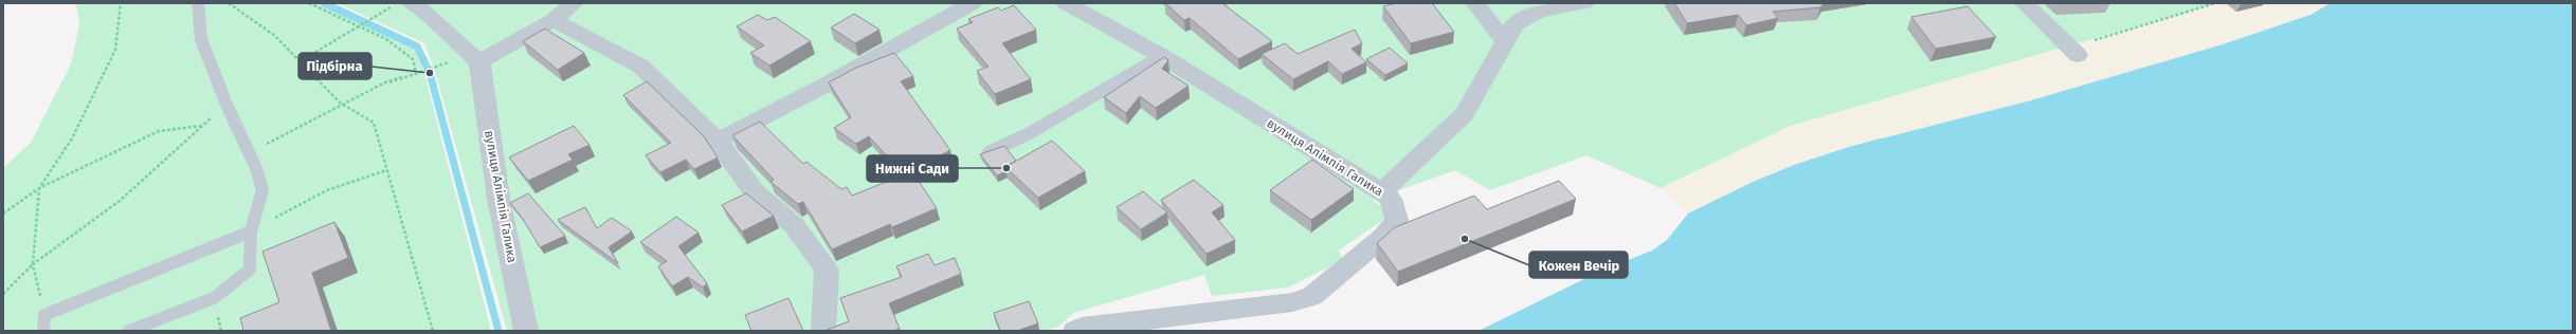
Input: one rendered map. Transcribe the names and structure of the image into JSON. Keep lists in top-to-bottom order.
{
  "streets": {
    "street": ["вулиця Алімпія Галика"]
  },
  "places": ["Підбірна", "Нижні Сади", "Кожен Вечір"]
}
